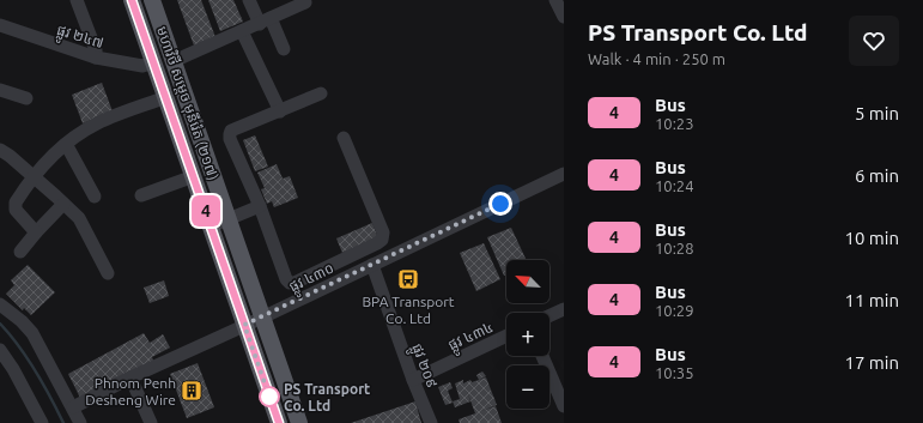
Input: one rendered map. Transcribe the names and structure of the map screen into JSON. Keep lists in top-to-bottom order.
{
  "streets": {
    "main road": ["មហាវិថី សម្តេច មុនីរ៉េត (២១៧)"],
    "street": [
      "ផ្លូវ ២៤៧",
      "ផ្លូវ ៤៣០",
      "ផ្លូវ ៤៣៤",
      "ផ្លូវ ២០៩"
    ]
  },
  "crossings": [
    ["ផ្លូវ ២៤៧", "មហាវិថី សម្តេច មុនីរ៉េត (២១៧)"],
    ["មហាវិថី សម្តេច មុនីរ៉េត (២១៧)", "ផ្លូវ ៤៣០"],
    ["ផ្លូវ ៤៣០", "ផ្លូវ ២០៩"],
    ["ផ្លូវ ៤៣៤", "ផ្លូវ ២០៩"]
  ],
  "places": {
    "bus stop": ["BPA Transport Co. Ltd"],
    "building": ["Phnom Penh Desheng Wire"],
    "other": ["PS Transport Co. Ltd"]
  },
  "lines": ["bus line 4"],
  "north": "top left",
  "page": {
    "on_map": "4",
    "heading": ["PS Transport Co. Ltd", "Walk · 4 min · 250 m"],
    "list": [
      {
        "mark": "4",
        "name": "Bus",
        "note": "10:23",
        "value": "5 min"
      },
      {
        "mark": "4",
        "name": "Bus",
        "note": "10:24",
        "value": "6 min"
      },
      {
        "mark": "4",
        "name": "Bus",
        "note": "10:28",
        "value": "10 min"
      },
      {
        "mark": "4",
        "name": "Bus",
        "note": "10:29",
        "value": "11 min"
      },
      {
        "mark": "4",
        "name": "Bus",
        "note": "10:35",
        "value": "17 min"
      }
    ],
    "map_buttons": ["+", "−"]
  }
}
